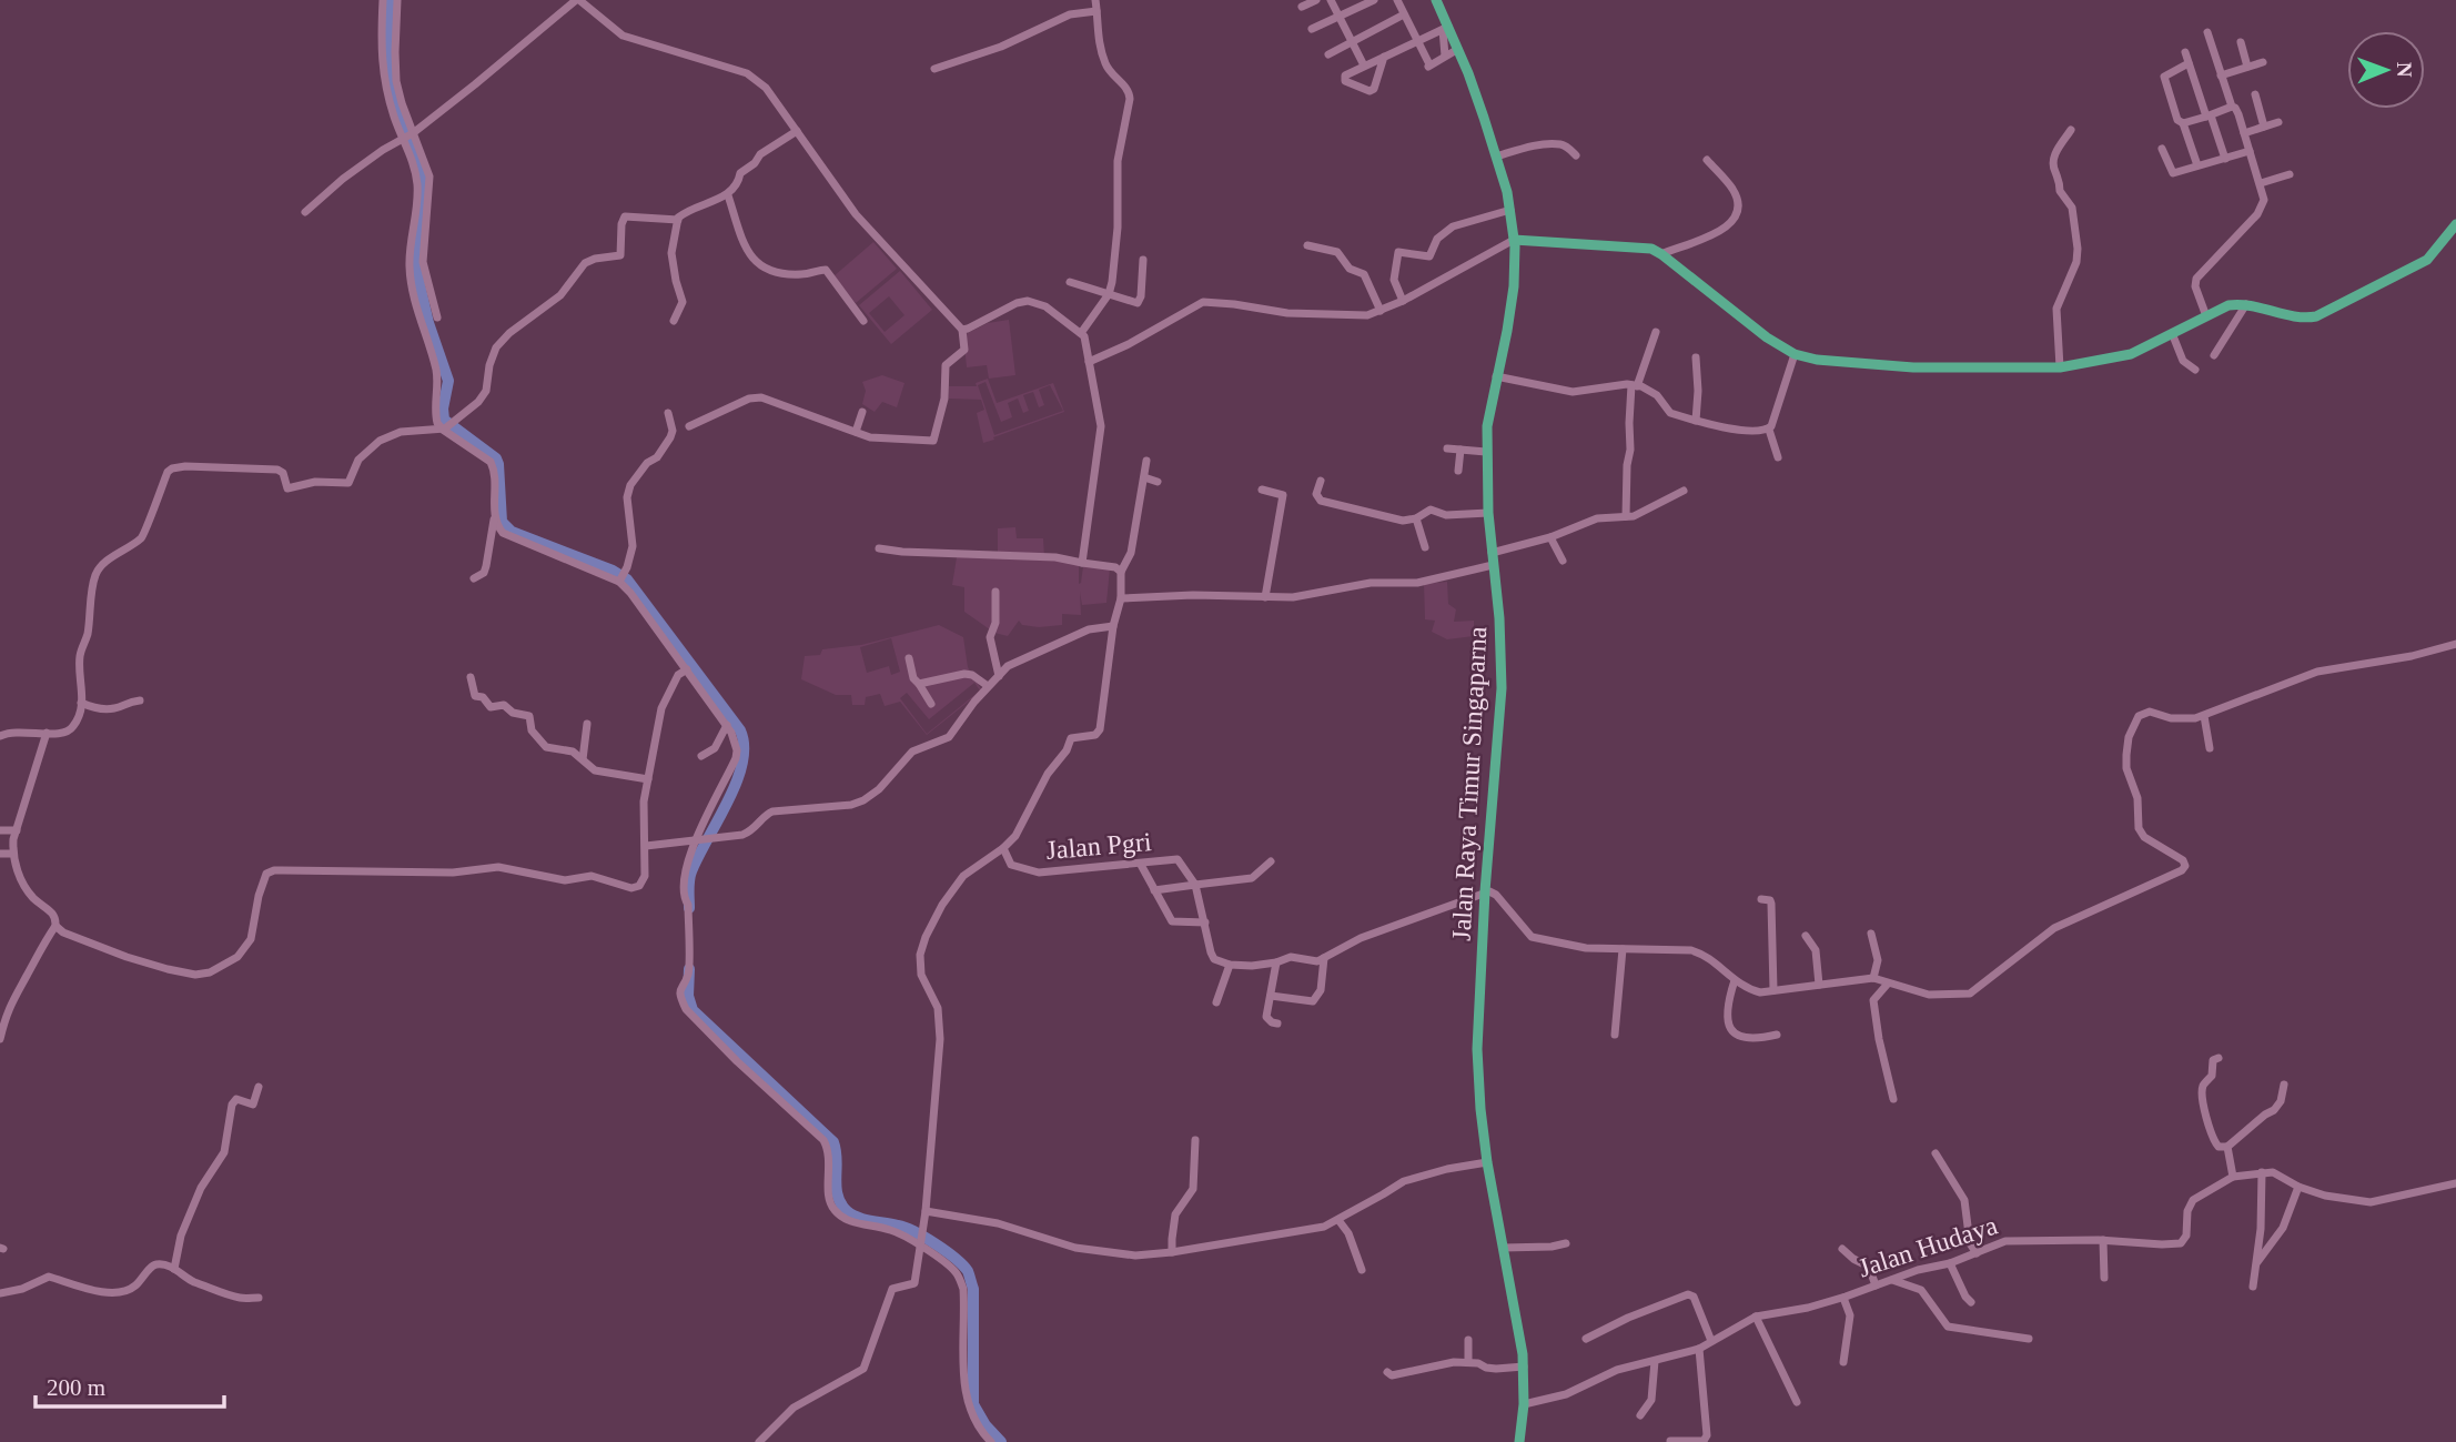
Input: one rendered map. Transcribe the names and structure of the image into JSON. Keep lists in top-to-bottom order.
{
  "streets": {
    "main road": ["Jalan Raya Timur Singaparna"],
    "street": ["Jalan Pgri", "Jalan Hudaya"]
  },
  "crossings": [
    ["Jalan Raya Timur Singaparna", "Jalan Hudaya"]
  ],
  "scale_bar": "200 m",
  "north": "right"
}
